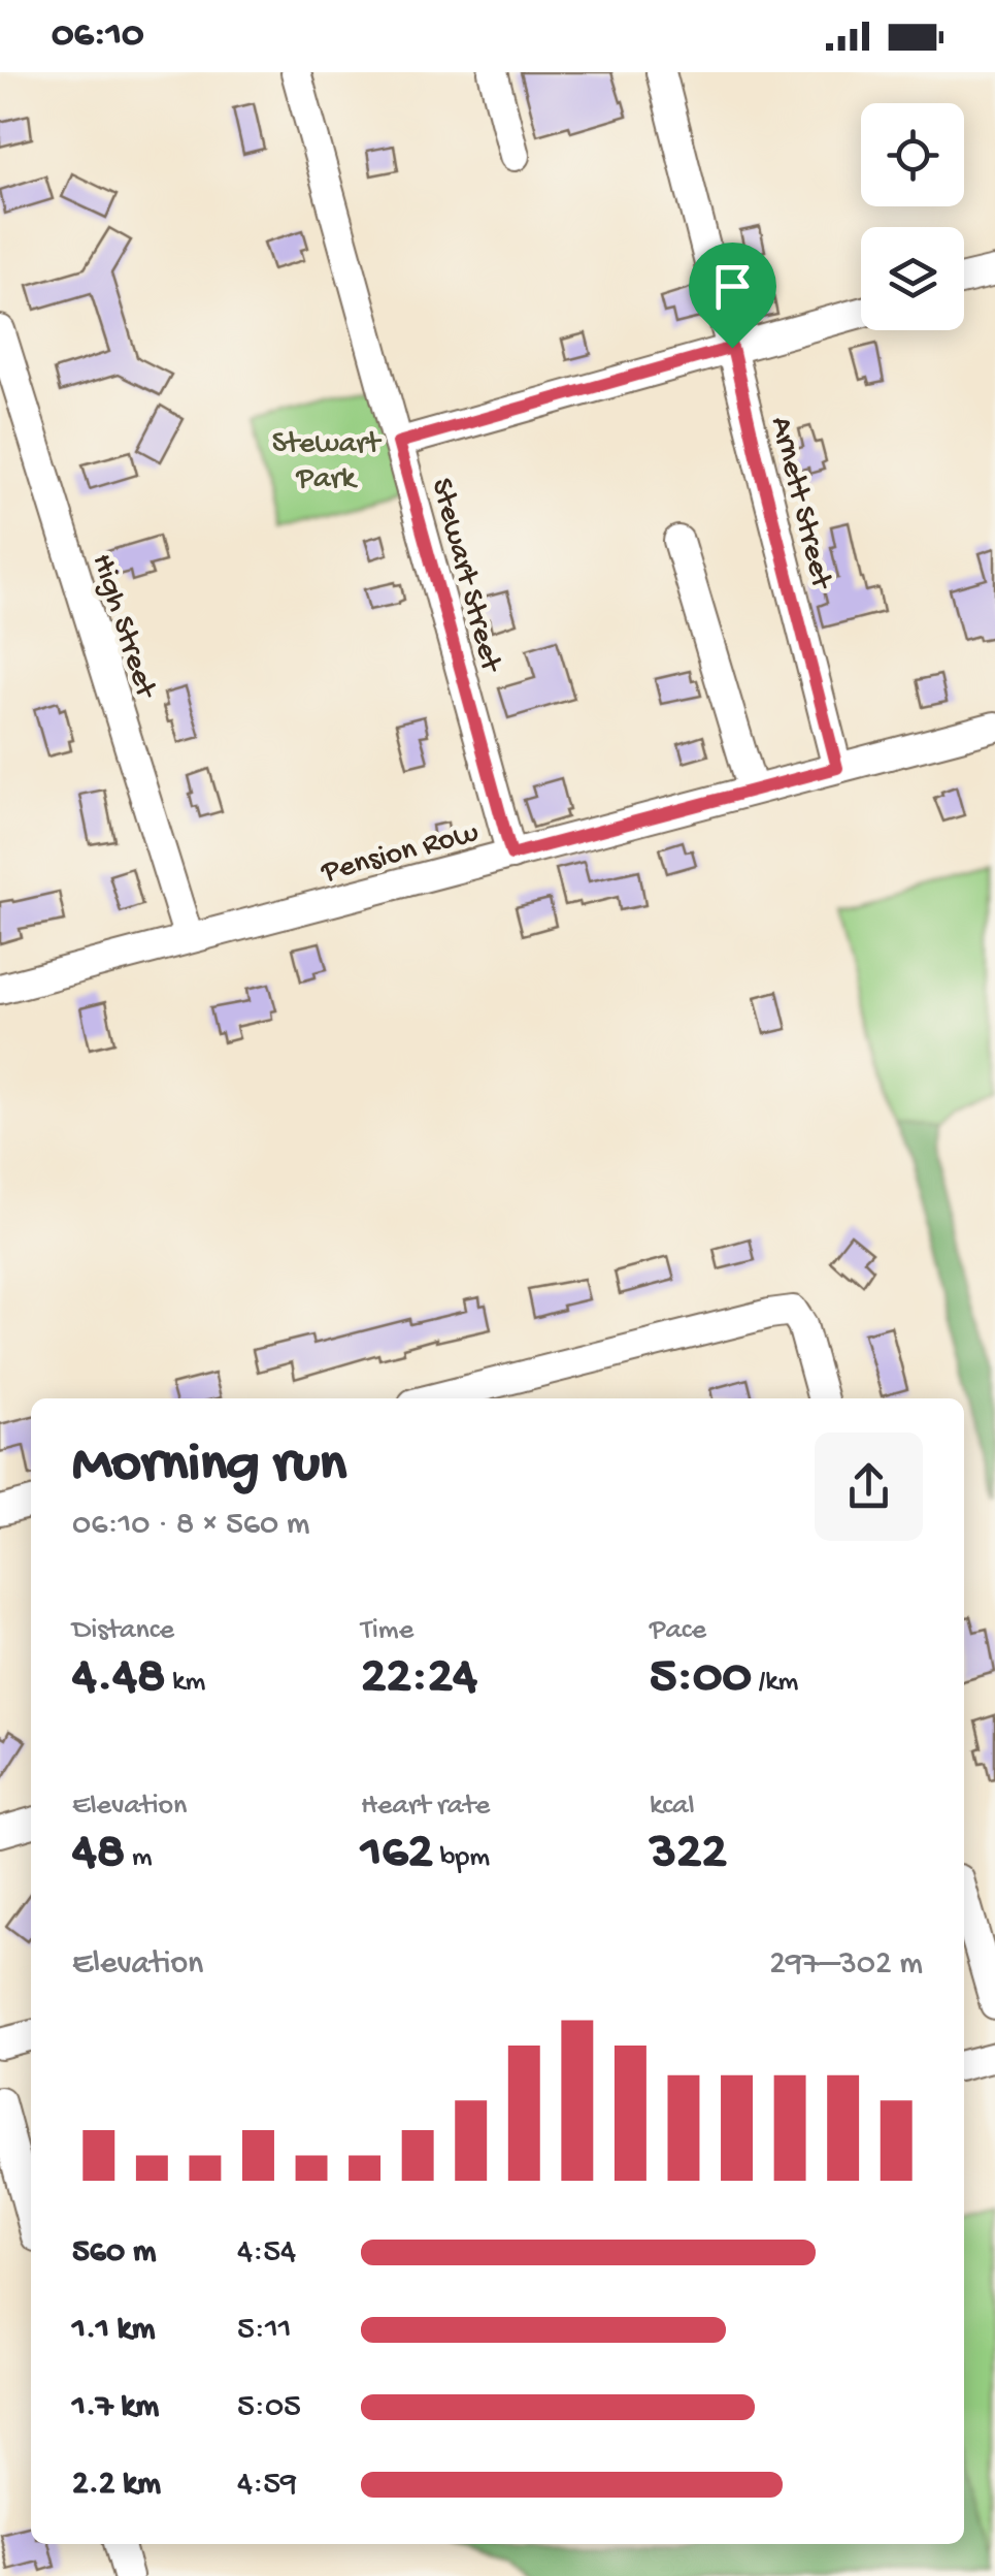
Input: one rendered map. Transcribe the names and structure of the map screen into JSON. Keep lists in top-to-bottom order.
{
  "streets": {
    "street": [
      "Arnett Street",
      "Stewart Street",
      "High Street",
      "Pension Row"
    ]
  },
  "crossings": [
    ["Arnett Street", "Pension Row"],
    ["Stewart Street", "Pension Row"],
    ["High Street", "Pension Row"]
  ],
  "parks": ["Stewart Park"],
  "page": {
    "status": "06:10",
    "heading": ["Morning run", "06:10 · 8 × 560 m"],
    "stats": [
      ["Distance", "4.48 km"],
      ["Time", "22:24"],
      ["Pace", "5:00 /km"],
      ["Elevation", "48 m"],
      ["Heart rate", "162 bpm"],
      ["kcal", "322"]
    ],
    "chart": ["Elevation", "297–302 m"],
    "list": [
      {
        "name": "560 m",
        "note": "4:54"
      },
      {
        "name": "1.1 km",
        "note": "5:11"
      },
      {
        "name": "1.7 km",
        "note": "5:05"
      },
      {
        "name": "2.2 km",
        "note": "4:59"
      }
    ]
  }
}
